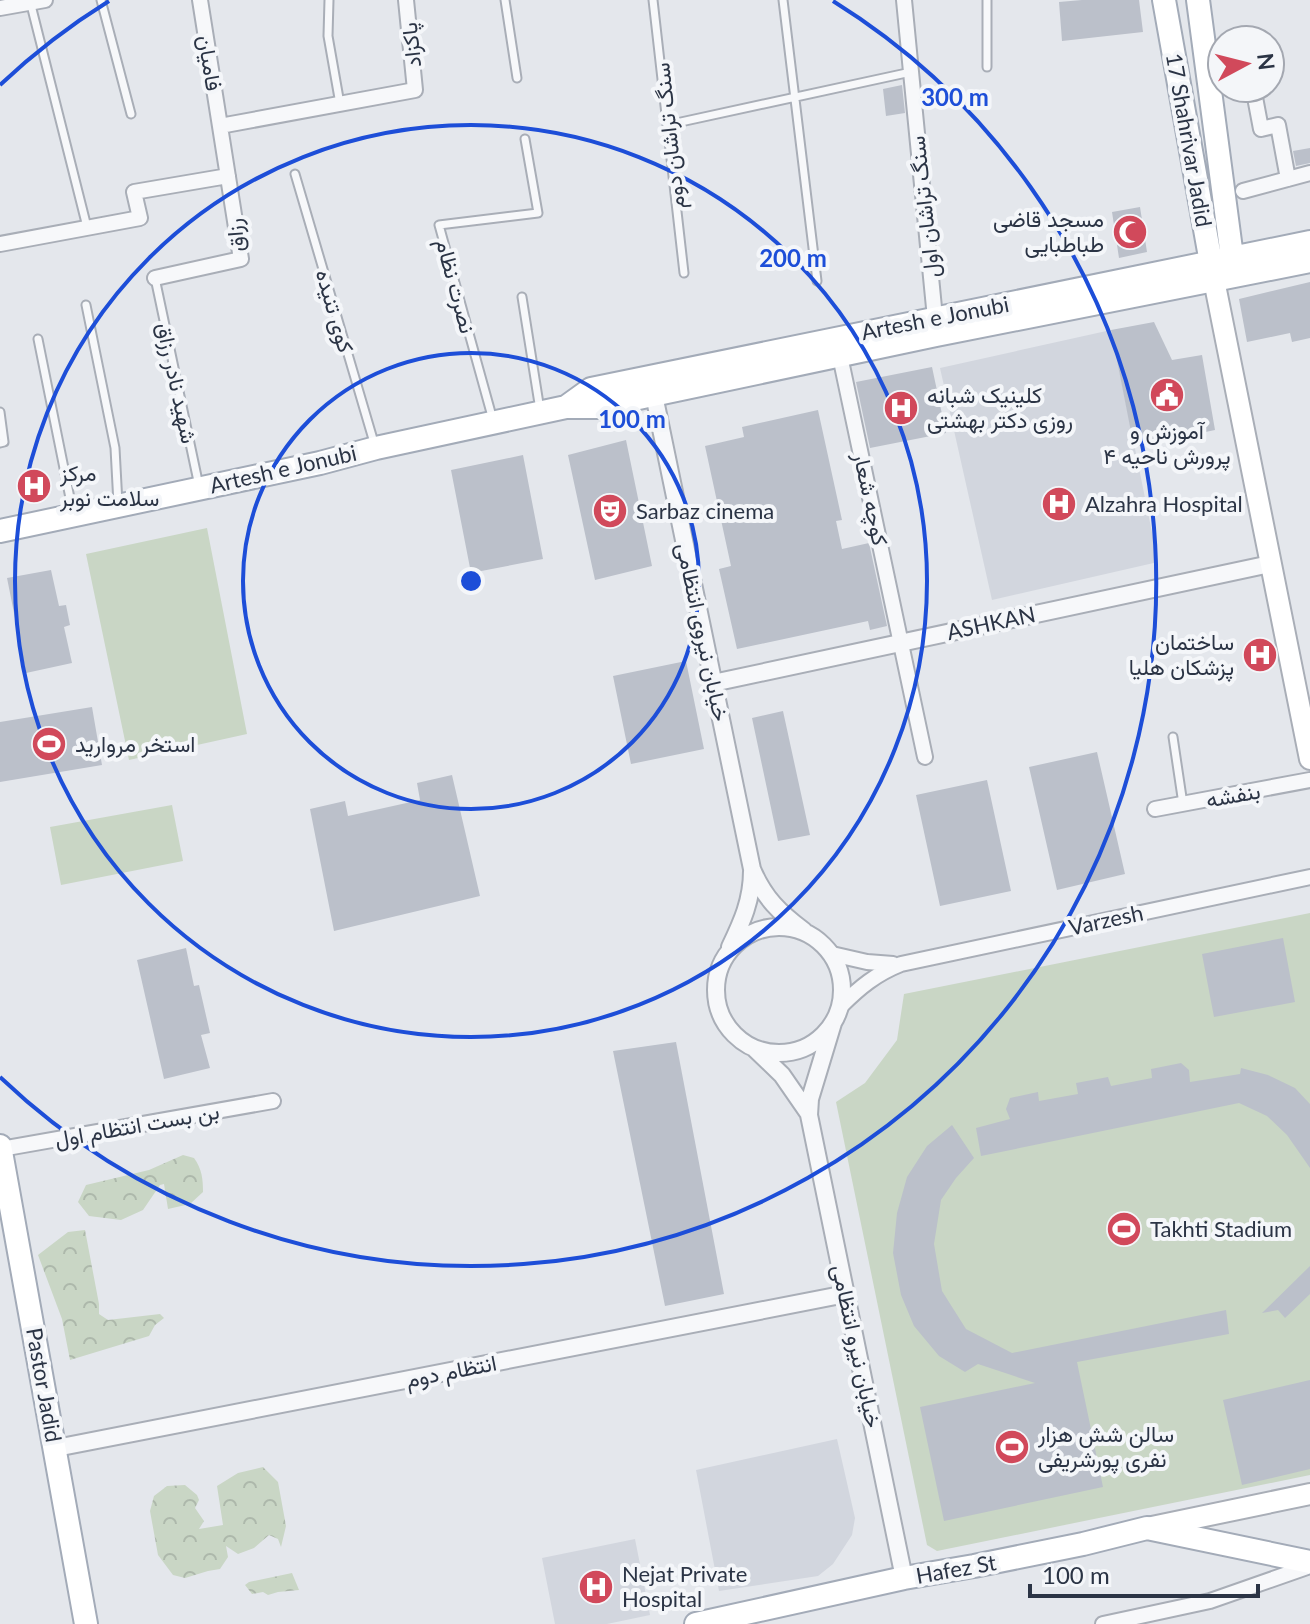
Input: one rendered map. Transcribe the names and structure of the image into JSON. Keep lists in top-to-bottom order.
{
  "streets": {
    "main road": [
      "17 Shahrivar Jadid",
      "Artesh e Jonubi",
      "Pastor Jadid",
      "Hafez St"
    ],
    "street": [
      "پاکزاد",
      "فامیان",
      "سنگ تراشان اول",
      "رزاق",
      "کوچه شعار",
      "ASHKAN",
      "خیابان نیروی انتظامی",
      "بنفشه",
      "Varzesh",
      "بن بست انتظام اول",
      "خیابان نیرو انتظامی",
      "انتظام دوم"
    ],
    "lane": [
      "سنگ تراشان دوم",
      "نصرت نظام",
      "کوی تنیده",
      "شهید نادر رزاق"
    ]
  },
  "crossings": [
    ["فامیان", "رزاق"],
    ["17 Shahrivar Jadid", "Artesh e Jonubi"],
    ["سنگ تراشان اول", "Artesh e Jonubi"],
    ["رزاق", "شهید نادر رزاق"],
    ["نصرت نظام", "Artesh e Jonubi"],
    ["کوی تنیده", "Artesh e Jonubi"],
    ["Artesh e Jonubi", "شهید نادر رزاق"],
    ["Artesh e Jonubi", "کوچه شعار"],
    ["Artesh e Jonubi", "خیابان نیروی انتظامی"],
    ["کوچه شعار", "ASHKAN"],
    ["ASHKAN", "خیابان نیروی انتظامی"],
    ["خیابان نیروی انتظامی", "Varzesh"],
    ["خیابان نیروی انتظامی", "خیابان نیرو انتظامی"],
    ["Varzesh", "خیابان نیرو انتظامی"],
    ["بن بست انتظام اول", "Pastor Jadid"],
    ["خیابان نیرو انتظامی", "انتظام دوم"],
    ["خیابان نیرو انتظامی", "Hafez St"],
    ["انتظام دوم", "Pastor Jadid"]
  ],
  "places": {
    "mosque": ["مسجد قاضی طباطبایی"],
    "public building": ["آموزش و پرورش ناحیه ۴"],
    "hospital": [
      "کلینیک شبانه روزی دکتر بهشتی",
      "مرکز سلامت نوبر",
      "Alzahra Hospital",
      "ساختمان پزشکان هلیا",
      "Nejat Private Hospital"
    ],
    "theatre": ["Sarbaz cinema"],
    "sports": ["استخر مروارید", "Takhti Stadium", "سالن شش هزار نفری پورشریفی"]
  },
  "scale_bar": "100 m",
  "north": "right",
  "rings": ["300 m", "200 m", "100 m"]
}
